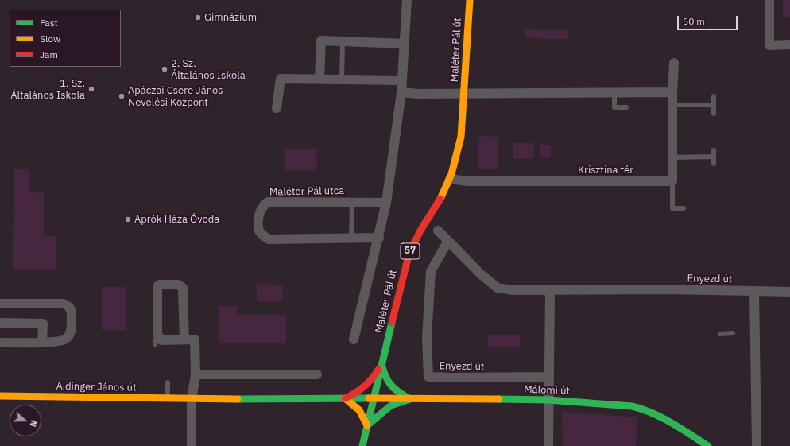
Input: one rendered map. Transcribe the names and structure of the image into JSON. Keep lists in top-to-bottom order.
{
  "streets": {
    "street": [
      "Maléter Pál út",
      "Krisztina tér",
      "Maléter Pál utca",
      "57",
      "Enyezd út",
      "Aidinger János út",
      "Málomi út"
    ]
  },
  "crossings": [
    ["Maléter Pál út", "Krisztina tér"],
    ["Maléter Pál út", "Aidinger János út"],
    ["Maléter Pál út", "Málomi út"],
    ["Aidinger János út", "Málomi út"]
  ],
  "places": [
    "Gimnázium",
    "2. Sz. Általános Iskola",
    "1. Sz. Általános Iskola",
    "Apáczai Csere János Nevelési Központ",
    "Aprók Háza Óvoda"
  ],
  "legend": ["Fast", "Slow", "Jam"],
  "scale_bar": "50 m",
  "north": "right"
}
